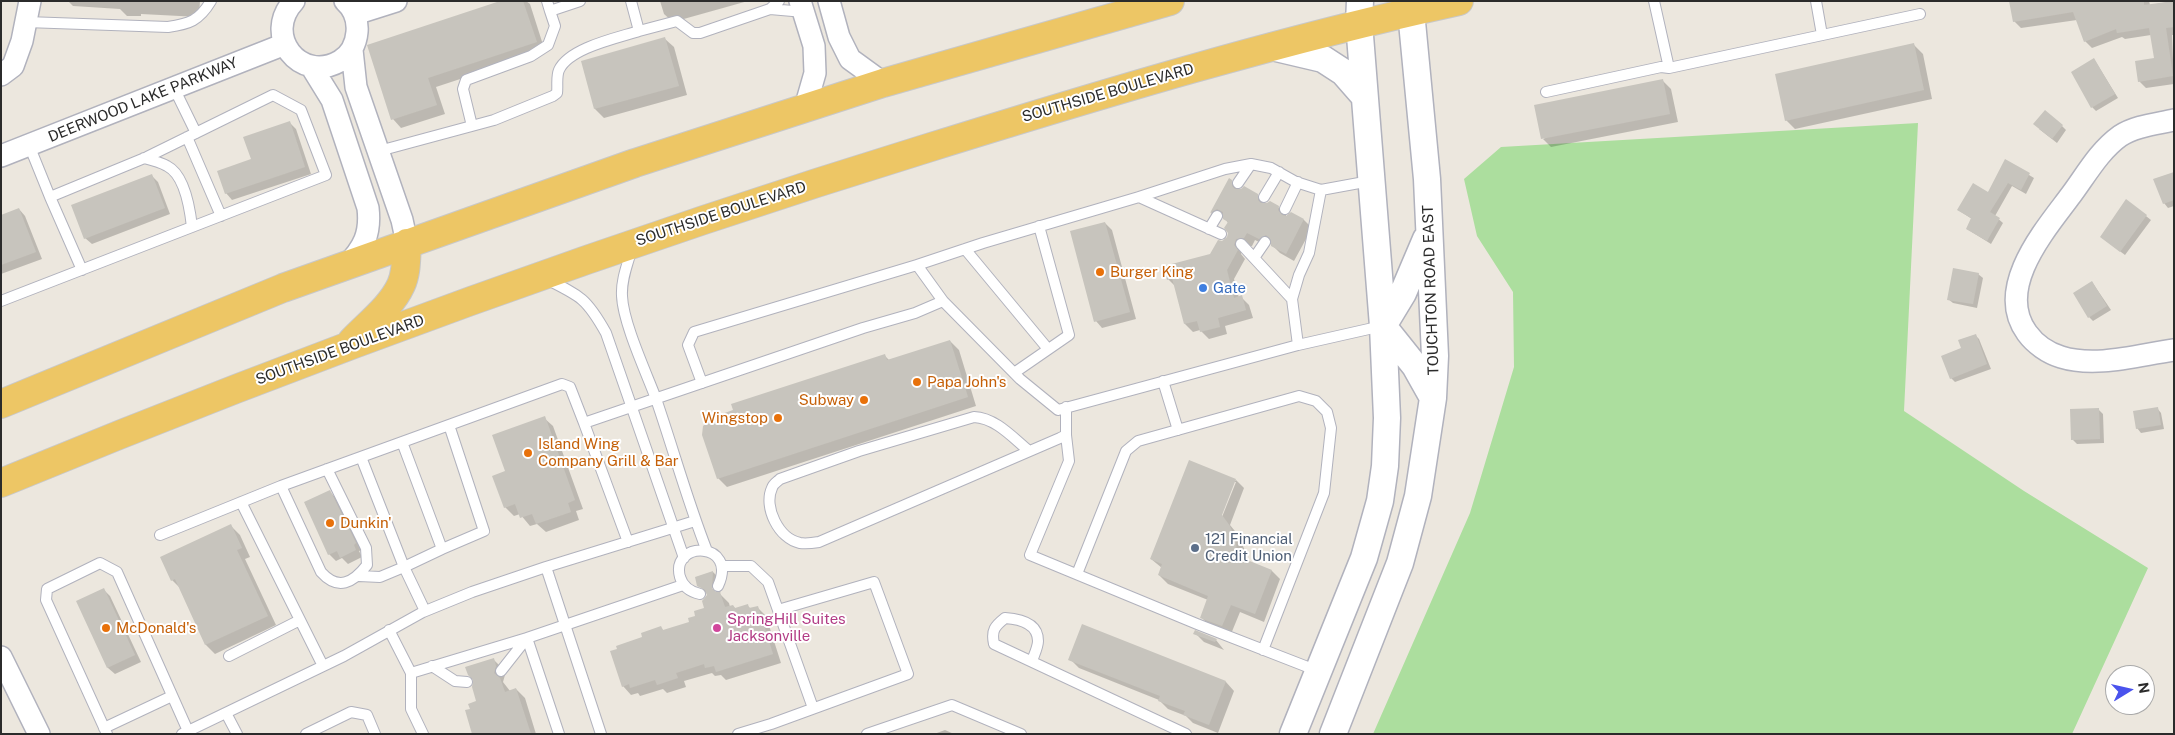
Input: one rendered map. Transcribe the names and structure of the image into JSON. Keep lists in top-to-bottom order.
{
  "streets": {
    "highway": ["SOUTHSIDE BOULEVARD"],
    "street": ["DEERWOOD LAKE PARKWAY", "TOUCHTON ROAD EAST"]
  },
  "crossings": [
    ["SOUTHSIDE BOULEVARD", "TOUCHTON ROAD EAST"]
  ],
  "places": [
    "Burger King",
    "Gate",
    "Papa John's",
    "Subway",
    "Wingstop",
    "Island Wing Company Grill & Bar",
    "Dunkin'",
    "121 Financial Credit Union",
    "McDonald's",
    "SpringHill Suites Jacksonville"
  ],
  "north": "right"
}
